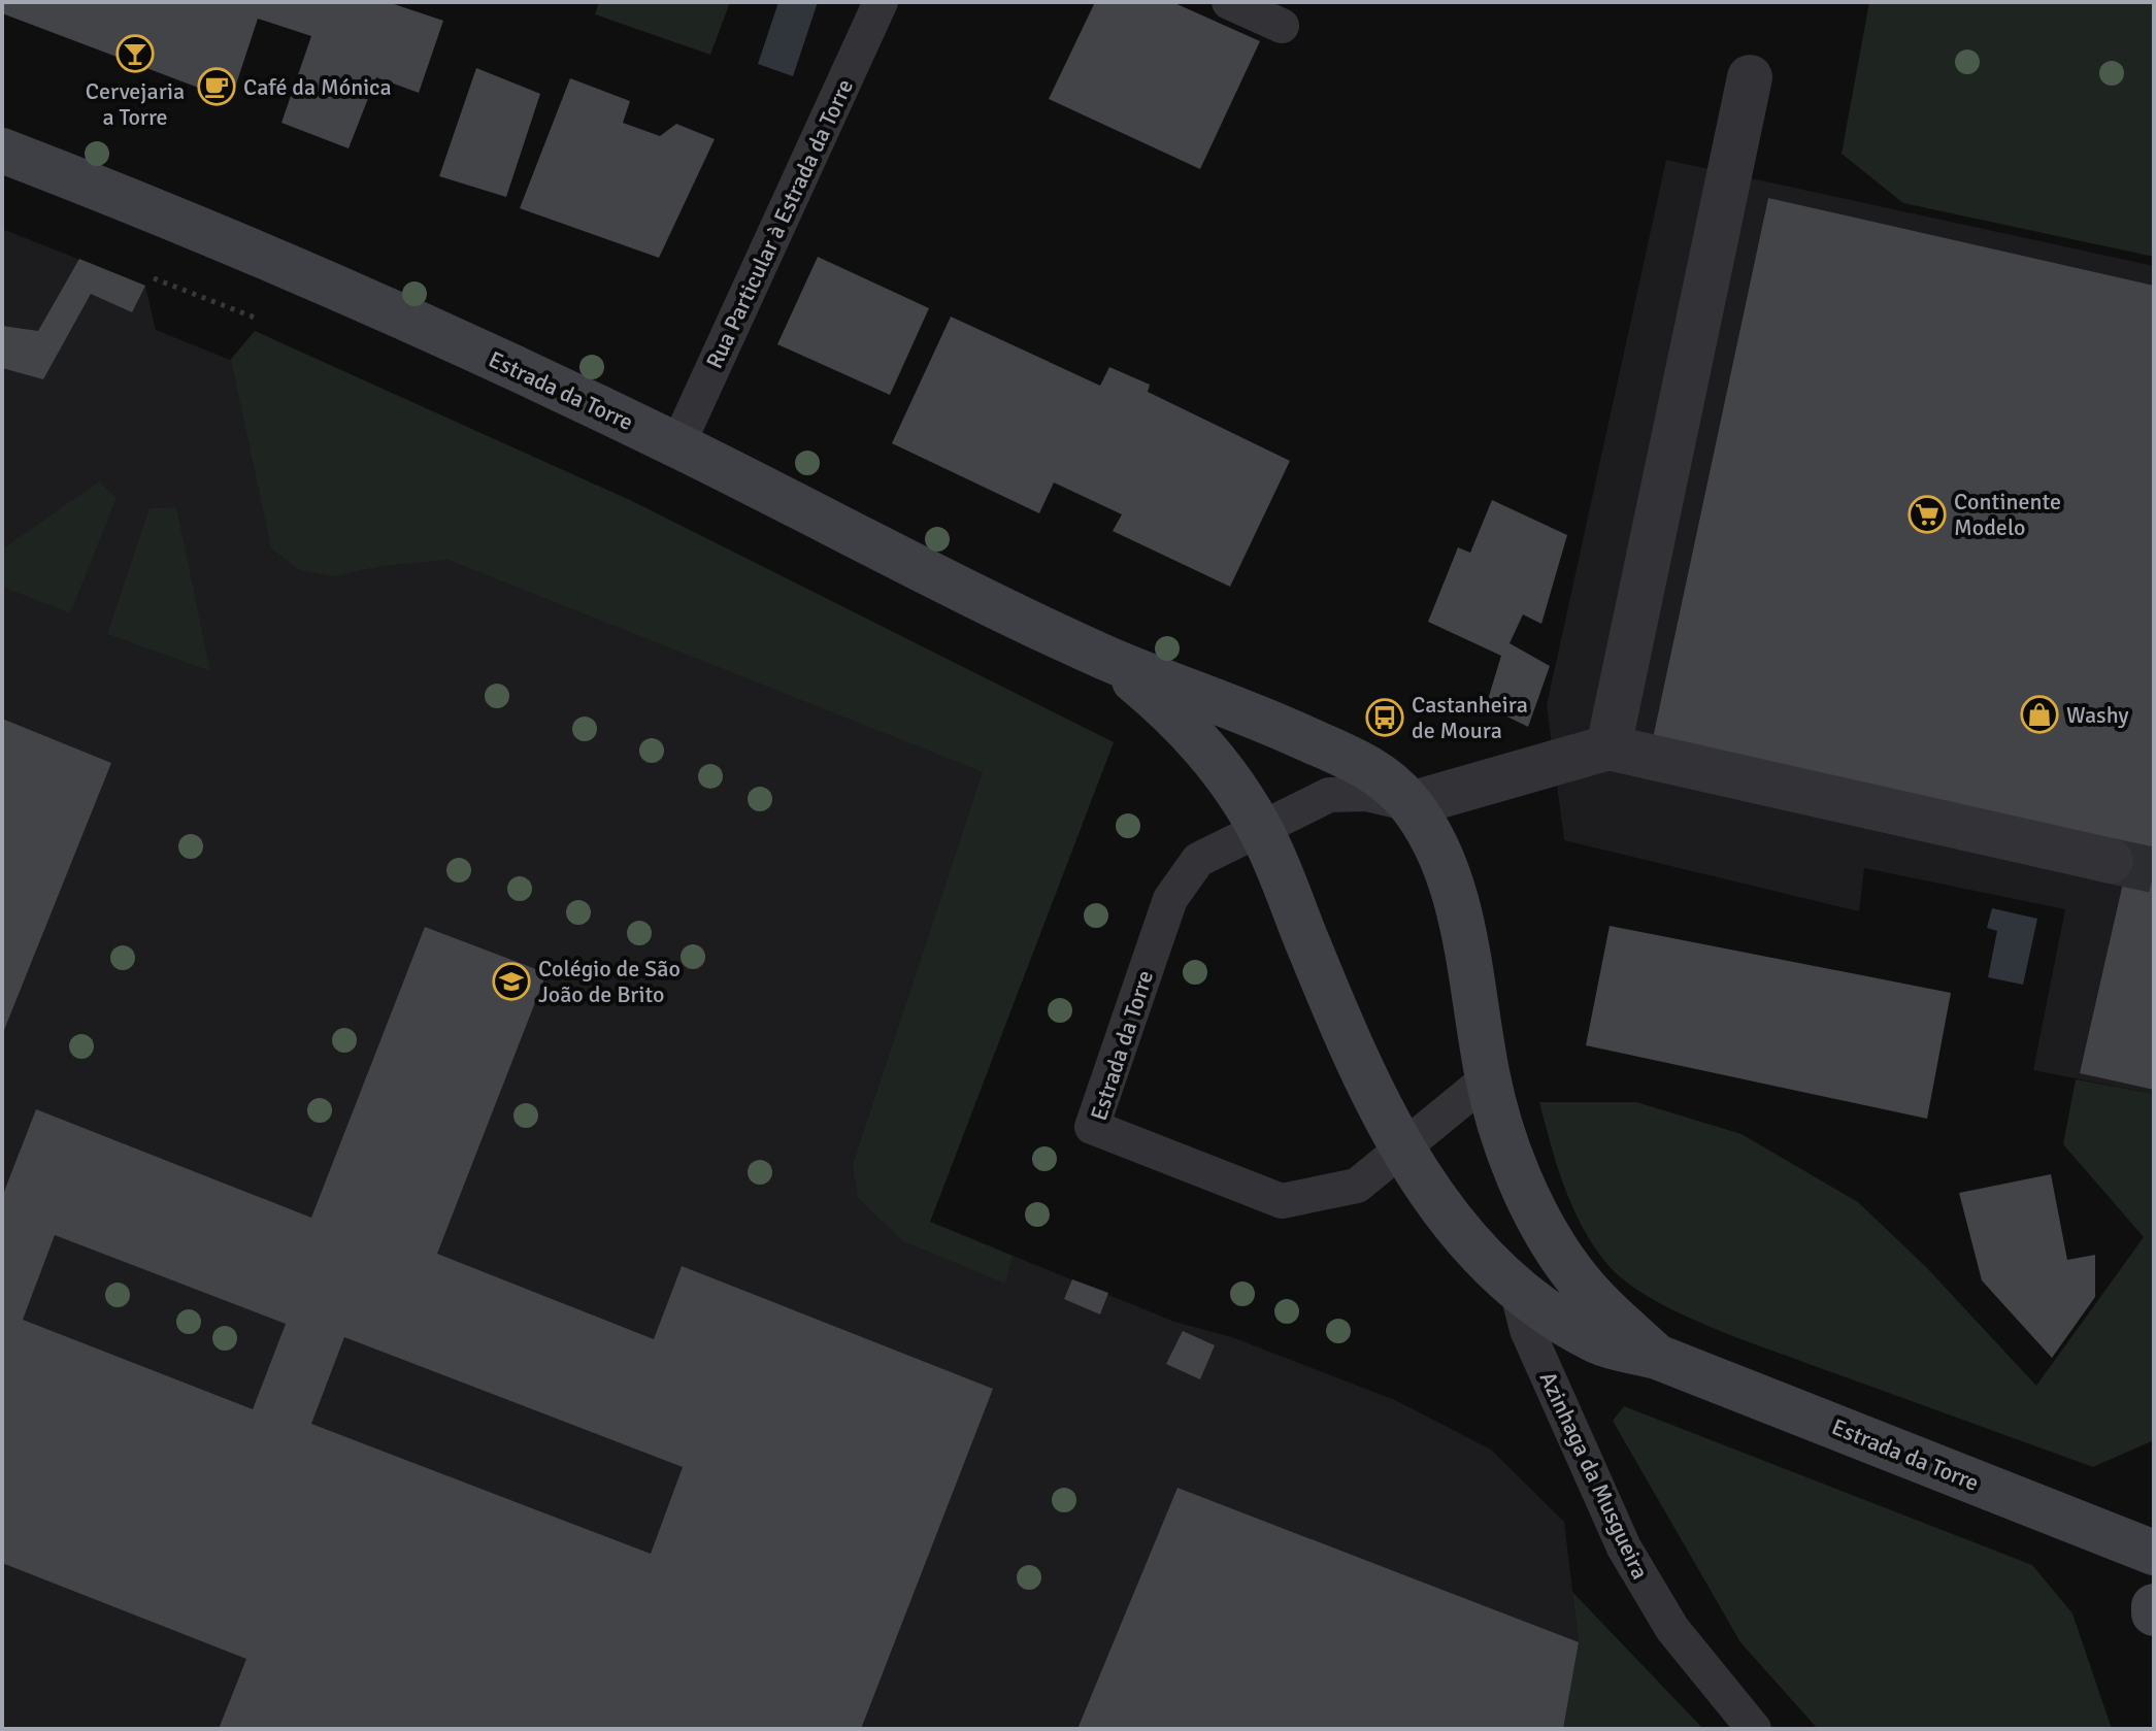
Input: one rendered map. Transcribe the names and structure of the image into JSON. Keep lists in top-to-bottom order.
{
  "streets": {
    "street": ["Estrada da Torre"],
    "lane": ["Rua Particular à Estrada da Torre", "Azinhaga da Musgueira"]
  },
  "crossings": [
    ["Rua Particular à Estrada da Torre", "Estrada da Torre"],
    ["Estrada da Torre", "Azinhaga da Musgueira"]
  ],
  "places": {
    "bar": ["Cervejaria a Torre"],
    "cafe": ["Café da Mónica"],
    "supermarket": ["Continente Modelo"],
    "shop": ["Washy"],
    "bus stop": ["Castanheira de Moura"],
    "school or university": ["Colégio de São João de Brito"]
  }
}
